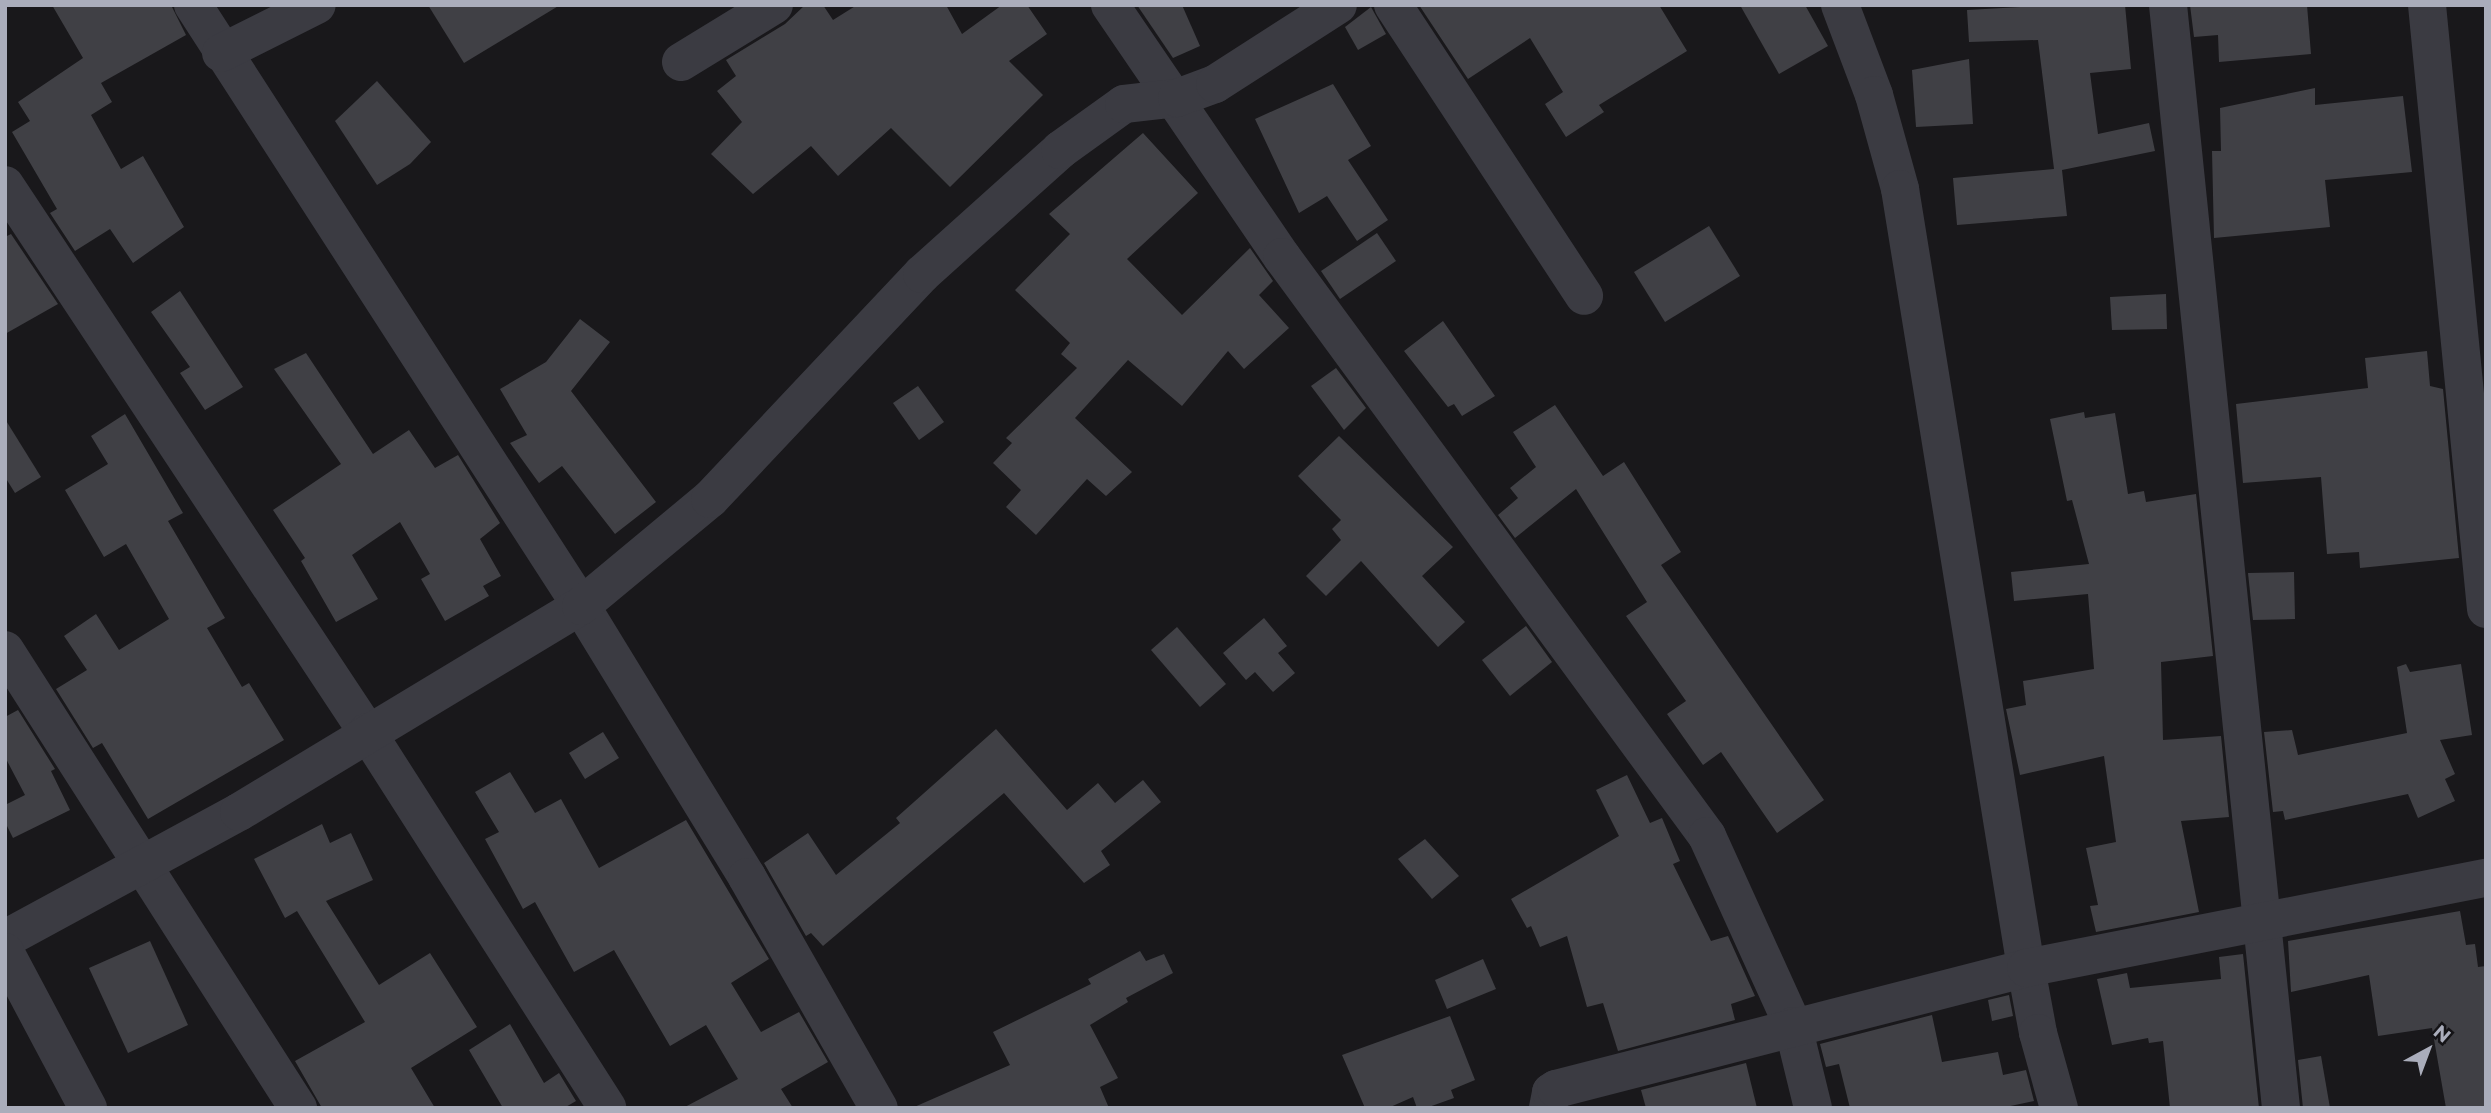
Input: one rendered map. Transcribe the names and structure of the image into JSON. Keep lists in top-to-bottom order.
{
  "north": "top right"
}
